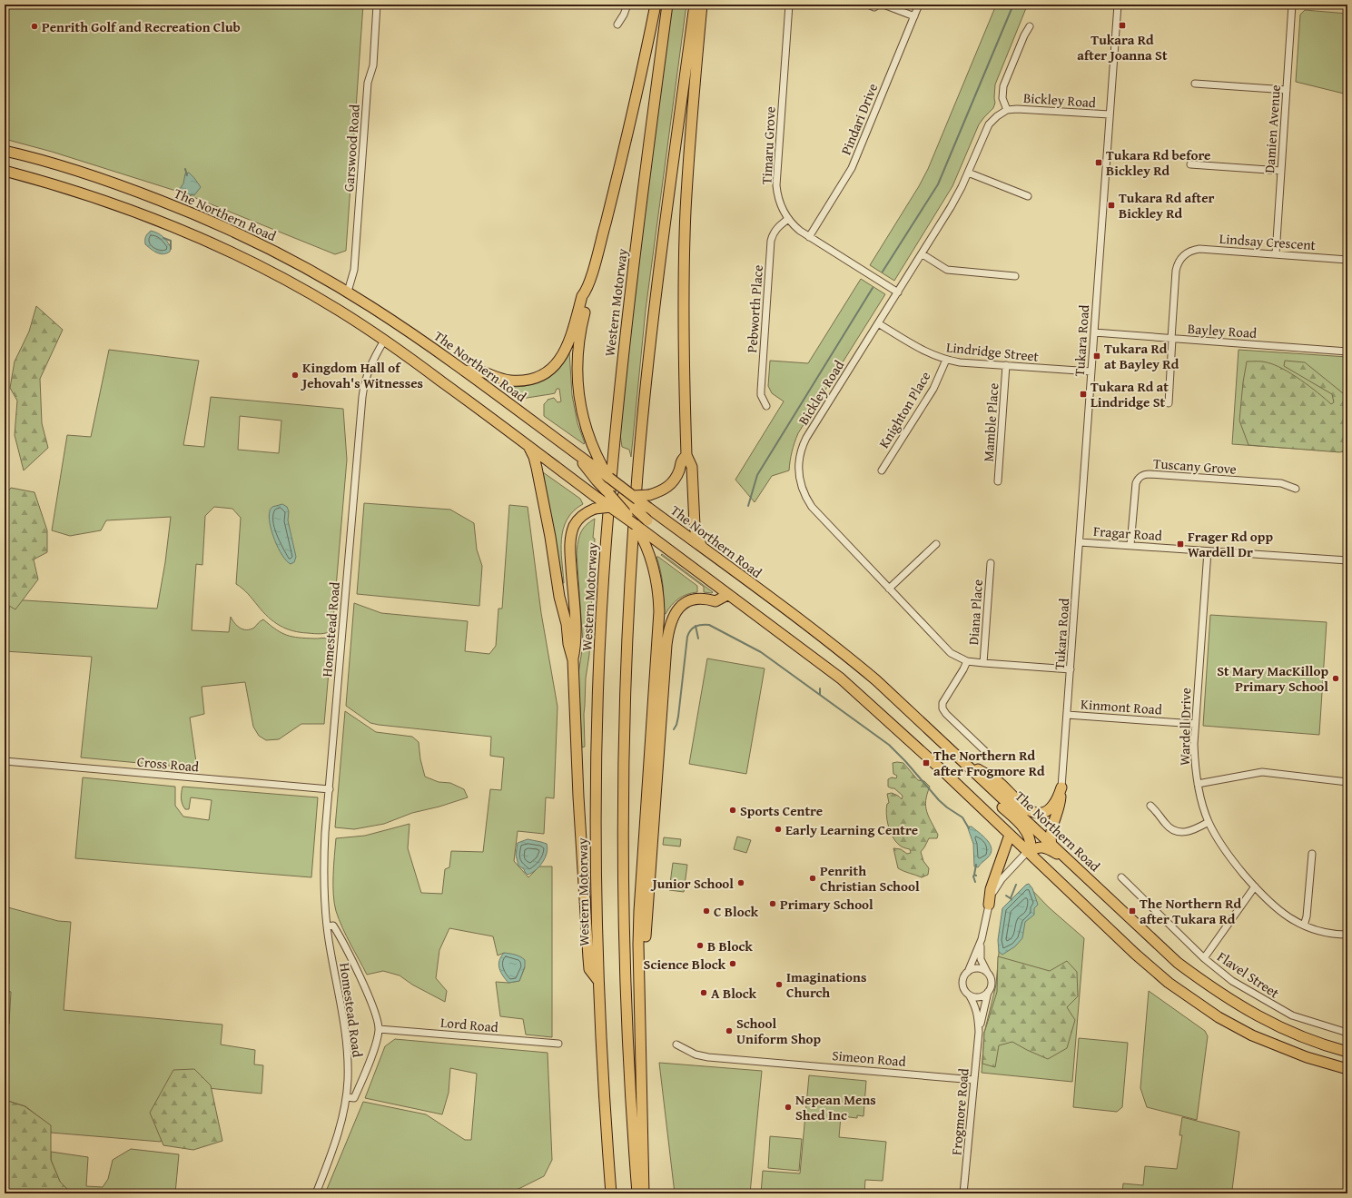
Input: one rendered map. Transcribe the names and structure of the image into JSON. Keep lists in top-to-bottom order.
{
  "streets": {
    "highway": ["The Northern Road", "Western Motorway"],
    "street": [
      "Bickley Road",
      "Pindari Drive",
      "Damien Avenue",
      "Timaru Grove",
      "Garswood Road",
      "Lindsay Crescent",
      "Pebworth Place",
      "Bayley Road",
      "Tukara Road",
      "Lindridge Street",
      "Knighton Place",
      "Mamble Place",
      "Tuscany Grove",
      "Fragar Road",
      "Diana Place",
      "Homestead Road",
      "Kinmont Road",
      "Wardell Drive",
      "Cross Road",
      "Flavel Street",
      "Lord Road",
      "Simeon Road",
      "Frogmore Road"
    ]
  },
  "crossings": [
    ["Bickley Road", "Timaru Grove"],
    ["Bickley Road", "Tukara Road"],
    ["Bickley Road", "Lindridge Street"],
    ["Bickley Road", "Diana Place"],
    ["Pindari Drive", "Timaru Grove"],
    ["Damien Avenue", "Lindsay Crescent"],
    ["Timaru Grove", "Pebworth Place"],
    ["Garswood Road", "The Northern Road"],
    ["Bayley Road", "Tukara Road"],
    ["Tukara Road", "Lindridge Street"],
    ["Tukara Road", "Fragar Road"],
    ["Tukara Road", "Kinmont Road"],
    ["Lindridge Street", "Knighton Place"],
    ["Lindridge Street", "Mamble Place"],
    ["Tuscany Grove", "Fragar Road"],
    ["Fragar Road", "Wardell Drive"],
    ["Homestead Road", "Cross Road"],
    ["Homestead Road", "Lord Road"],
    ["Kinmont Road", "Wardell Drive"],
    ["Simeon Road", "Frogmore Road"]
  ],
  "places": {
    "transit": [
      "Tukara Rd after Joanna St",
      "Tukara Rd before Bickley Rd",
      "Tukara Rd after Bickley Rd",
      "Tukara Rd at Bayley Rd",
      "Tukara Rd at Lindridge St",
      "Frager Rd opp Wardell Dr",
      "The Northern Rd after Frogmore Rd",
      "The Northern Rd after Tukara Rd"
    ],
    "other": [
      "Penrith Golf and Recreation Club",
      "Kingdom Hall of Jehovah's Witnesses",
      "St Mary MacKillop Primary School",
      "Sports Centre",
      "Early Learning Centre",
      "Penrith Christian School",
      "Junior School",
      "Primary School",
      "C Block",
      "B Block",
      "Science Block",
      "Imaginations Church",
      "A Block",
      "School Uniform Shop",
      "Nepean Mens Shed Inc"
    ]
  }
}
